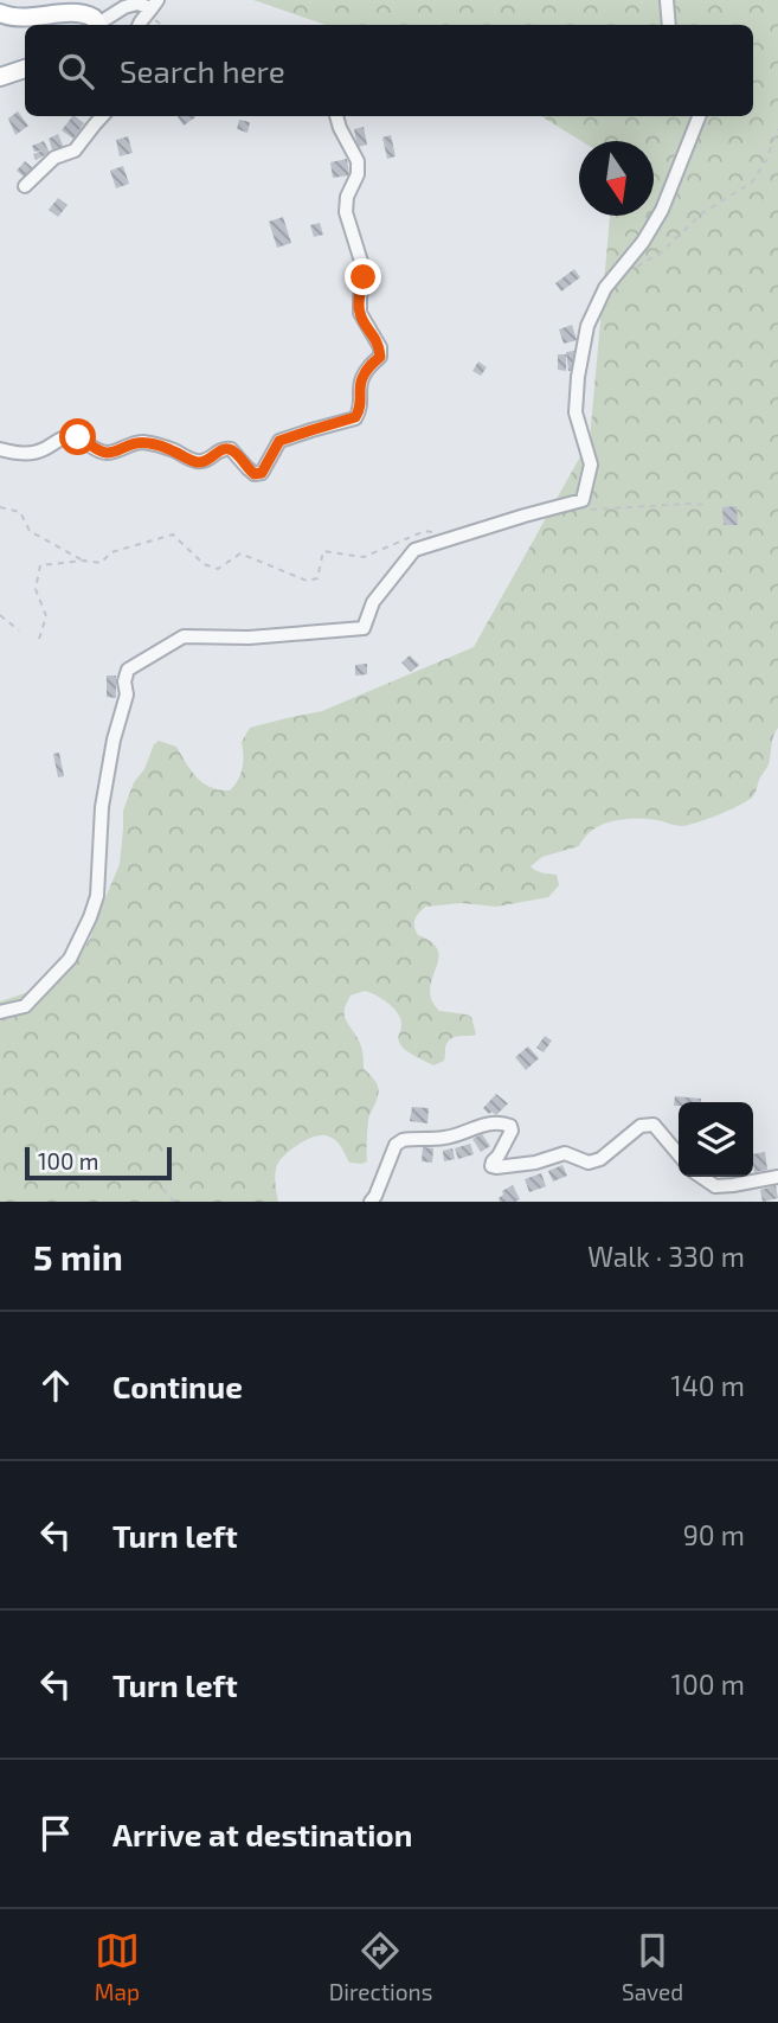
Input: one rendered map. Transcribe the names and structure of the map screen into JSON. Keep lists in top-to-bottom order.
{
  "scale_bar": "100 m",
  "north": "bottom",
  "page": {
    "search": "Search here",
    "scale": "100 m",
    "heading": ["5 min", "Walk · 330 m"],
    "list": [
      ["Continue", "140 m"],
      ["Turn left", "90 m"],
      ["Turn left", "100 m"],
      "Arrive at destination"
    ],
    "nav": ["Map", "Directions", "Saved"]
  }
}
